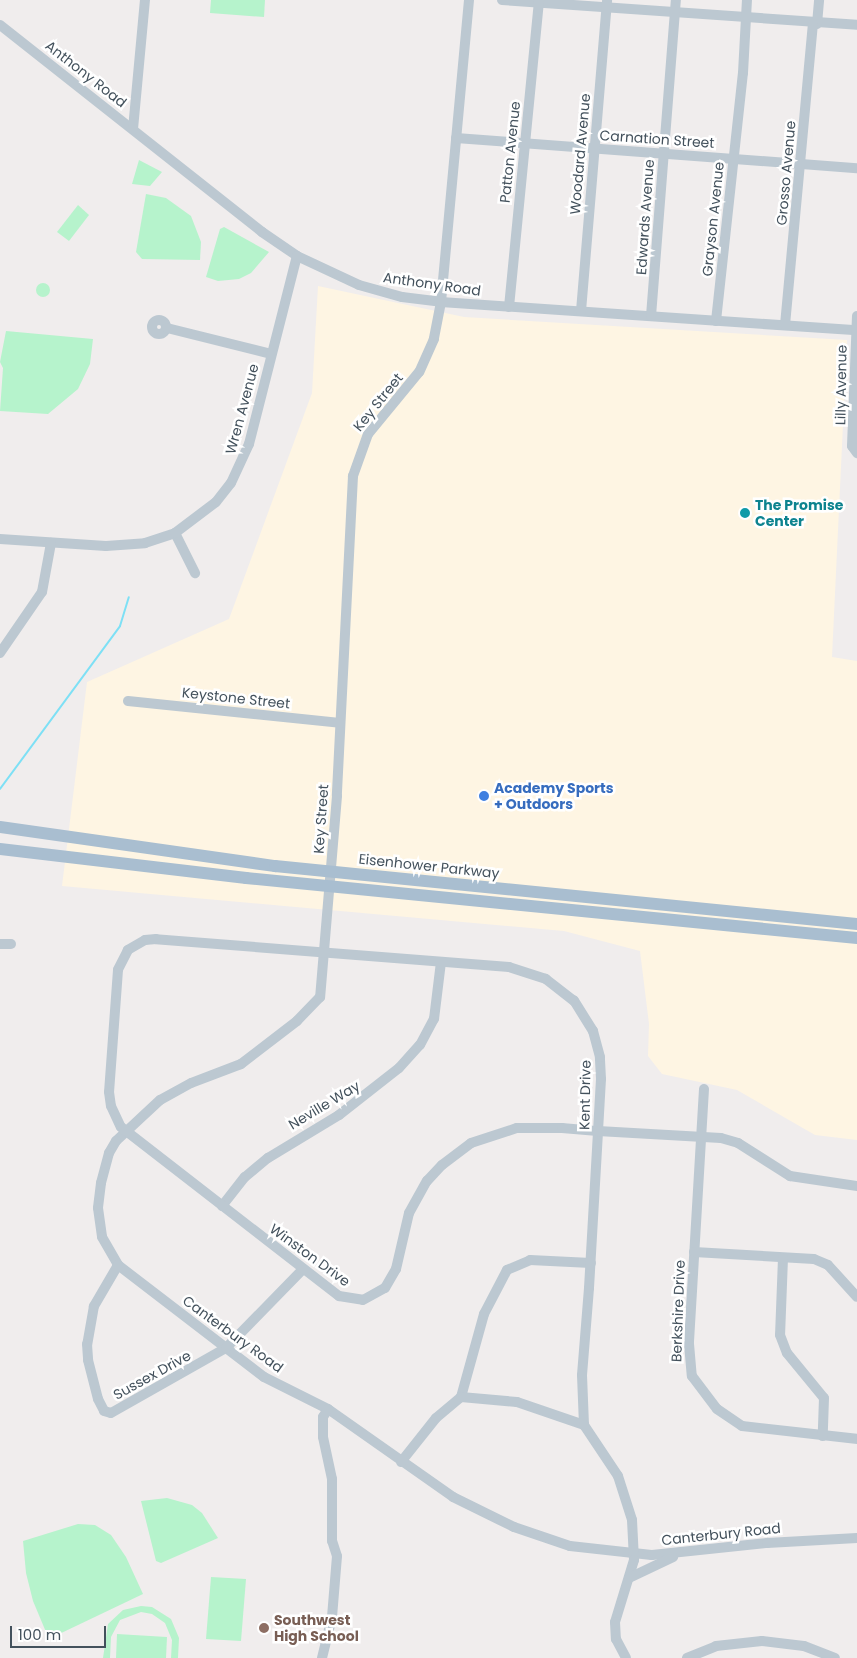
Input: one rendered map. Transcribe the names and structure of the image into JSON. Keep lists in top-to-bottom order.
{
  "streets": {
    "main road": ["Eisenhower Parkway"],
    "street": [
      "Anthony Road",
      "Carnation Street",
      "Patton Avenue",
      "Woodard Avenue",
      "Grosso Avenue",
      "Edwards Avenue",
      "Grayson Avenue",
      "Lilly Avenue",
      "Key Street",
      "Wren Avenue",
      "Keystone Street",
      "Kent Drive",
      "Neville Way",
      "Winston Drive",
      "Berkshire Drive",
      "Canterbury Road",
      "Sussex Drive"
    ]
  },
  "crossings": [
    ["Anthony Road", "Patton Avenue"],
    ["Anthony Road", "Woodard Avenue"],
    ["Anthony Road", "Grosso Avenue"],
    ["Anthony Road", "Edwards Avenue"],
    ["Anthony Road", "Grayson Avenue"],
    ["Anthony Road", "Lilly Avenue"],
    ["Anthony Road", "Key Street"],
    ["Anthony Road", "Wren Avenue"],
    ["Carnation Street", "Patton Avenue"],
    ["Carnation Street", "Woodard Avenue"],
    ["Carnation Street", "Grosso Avenue"],
    ["Carnation Street", "Edwards Avenue"],
    ["Carnation Street", "Grayson Avenue"],
    ["Carnation Street", "Key Street"],
    ["Key Street", "Keystone Street"],
    ["Key Street", "Eisenhower Parkway"],
    ["Key Street", "Canterbury Road"],
    ["Eisenhower Parkway", "Canterbury Road"],
    ["Kent Drive", "Neville Way"],
    ["Kent Drive", "Winston Drive"],
    ["Kent Drive", "Canterbury Road"],
    ["Neville Way", "Winston Drive"],
    ["Winston Drive", "Berkshire Drive"],
    ["Winston Drive", "Canterbury Road"],
    ["Winston Drive", "Sussex Drive"],
    ["Canterbury Road", "Sussex Drive"]
  ],
  "places": ["The Promise Center", "Academy Sports + Outdoors", "Southwest High School"],
  "scale_bar": "100 m"
}
